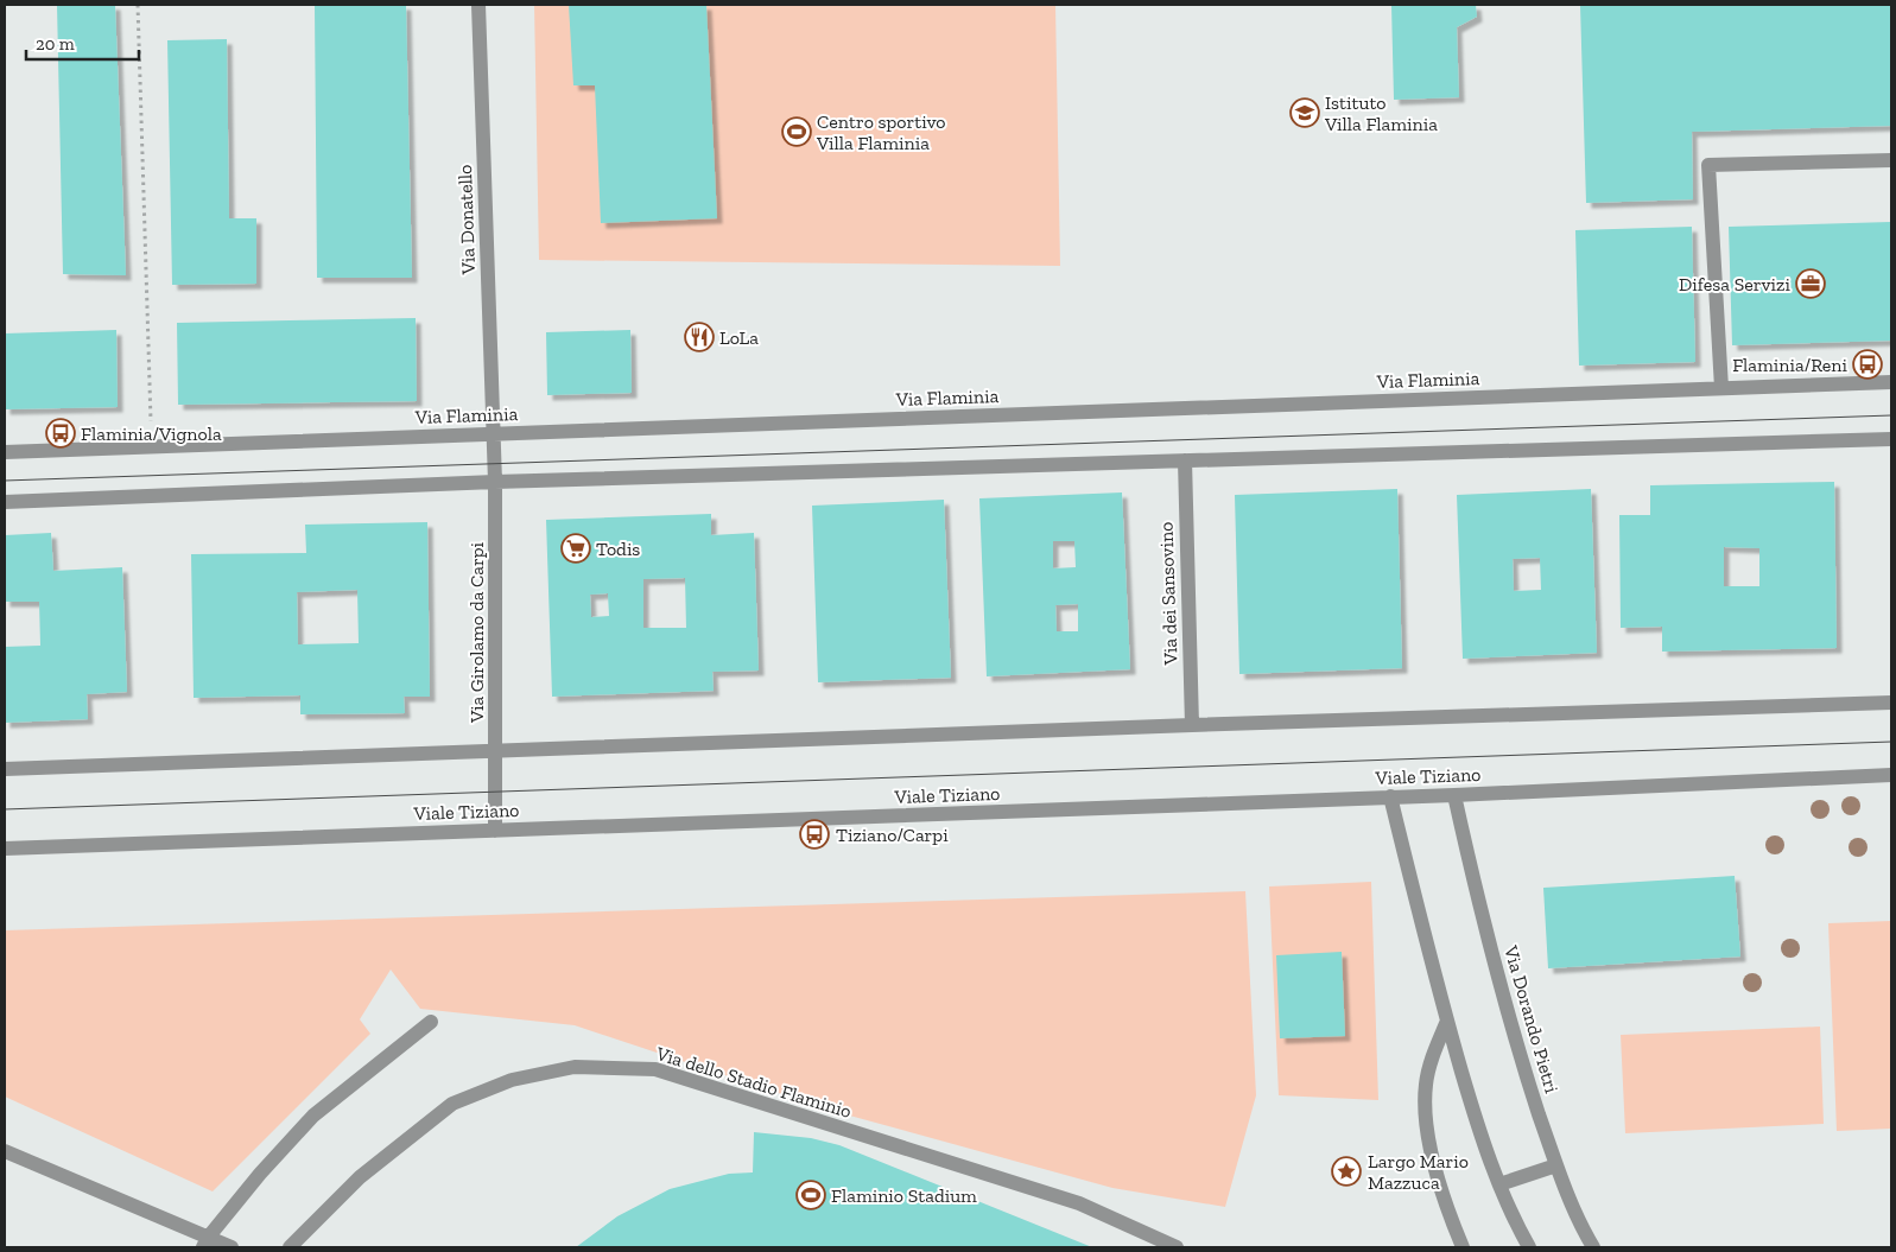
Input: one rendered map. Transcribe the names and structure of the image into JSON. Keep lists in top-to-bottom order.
{
  "streets": {
    "street": [
      "Via Donatello",
      "Via Flaminia",
      "Via dei Sansovino",
      "Via Girolamo da Carpi",
      "Viale Tiziano",
      "Via Dorando Pietri",
      "Via dello Stadio Flaminio"
    ]
  },
  "crossings": [
    ["Via Donatello", "Via Flaminia"],
    ["Via Donatello", "Via Girolamo da Carpi"],
    ["Via Flaminia", "Via Girolamo da Carpi"],
    ["Via Girolamo da Carpi", "Viale Tiziano"],
    ["Viale Tiziano", "Via Dorando Pietri"]
  ],
  "places": {
    "school or university": ["Istituto Villa Flaminia"],
    "sports": ["Centro sportivo Villa Flaminia", "Flaminio Stadium"],
    "office": ["Difesa Servizi"],
    "restaurant": ["LoLa"],
    "bus stop": ["Flaminia/Reni", "Flaminia/Vignola", "Tiziano/Carpi"],
    "supermarket": ["Todis"],
    "place": ["Largo Mario Mazzuca"]
  },
  "scale_bar": "20 m"
}
